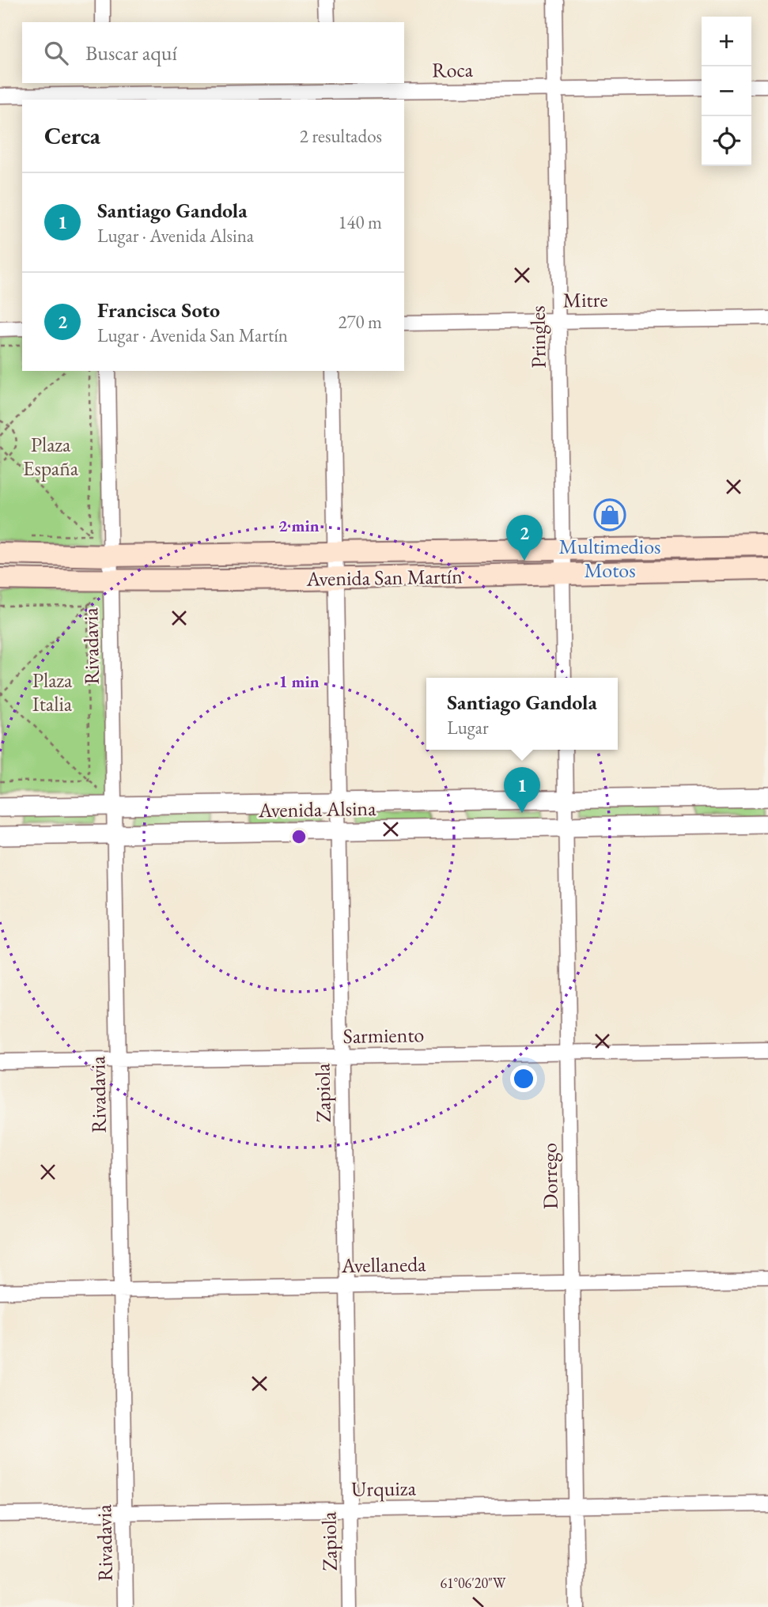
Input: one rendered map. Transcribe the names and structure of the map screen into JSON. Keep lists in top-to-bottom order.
{
  "streets": {
    "main road": ["Avenida San Martín"],
    "street": [
      "Roca",
      "Mitre",
      "Pringles",
      "Rivadavia",
      "Avenida Alsina",
      "Sarmiento",
      "Zapiola",
      "Dorrego",
      "Avellaneda",
      "Urquiza"
    ]
  },
  "crossings": [
    ["Roca", "Pringles"],
    ["Mitre", "Pringles"],
    ["Pringles", "Avenida San Martín"],
    ["Avenida San Martín", "Rivadavia"],
    ["Avenida San Martín", "Zapiola"],
    ["Rivadavia", "Avenida Alsina"],
    ["Rivadavia", "Sarmiento"],
    ["Rivadavia", "Avellaneda"],
    ["Rivadavia", "Urquiza"],
    ["Avenida Alsina", "Zapiola"],
    ["Avenida Alsina", "Dorrego"],
    ["Sarmiento", "Zapiola"],
    ["Sarmiento", "Dorrego"],
    ["Zapiola", "Avellaneda"],
    ["Zapiola", "Urquiza"],
    ["Dorrego", "Avellaneda"],
    ["Dorrego", "Urquiza"]
  ],
  "parks": ["Plaza España", "Plaza Italia"],
  "places": {
    "shop": ["Multimedios Motos"]
  },
  "page": {
    "map_buttons": ["+", "−"],
    "search": "Buscar aquí",
    "heading": ["Cerca", "2 resultados"],
    "list": [
      {
        "mark": "1",
        "name": "Santiago Gandola",
        "note": "Lugar · Avenida Alsina",
        "value": "140 m"
      },
      {
        "mark": "2",
        "name": "Francisca Soto",
        "note": "Lugar · Avenida San Martín",
        "value": "270 m"
      }
    ],
    "pins": ["2", "1"],
    "popup": ["Santiago Gandola", "Lugar"]
  },
  "coordinates": ["61°06'20\"W"],
  "rings": ["2 min", "1 min"]
}
